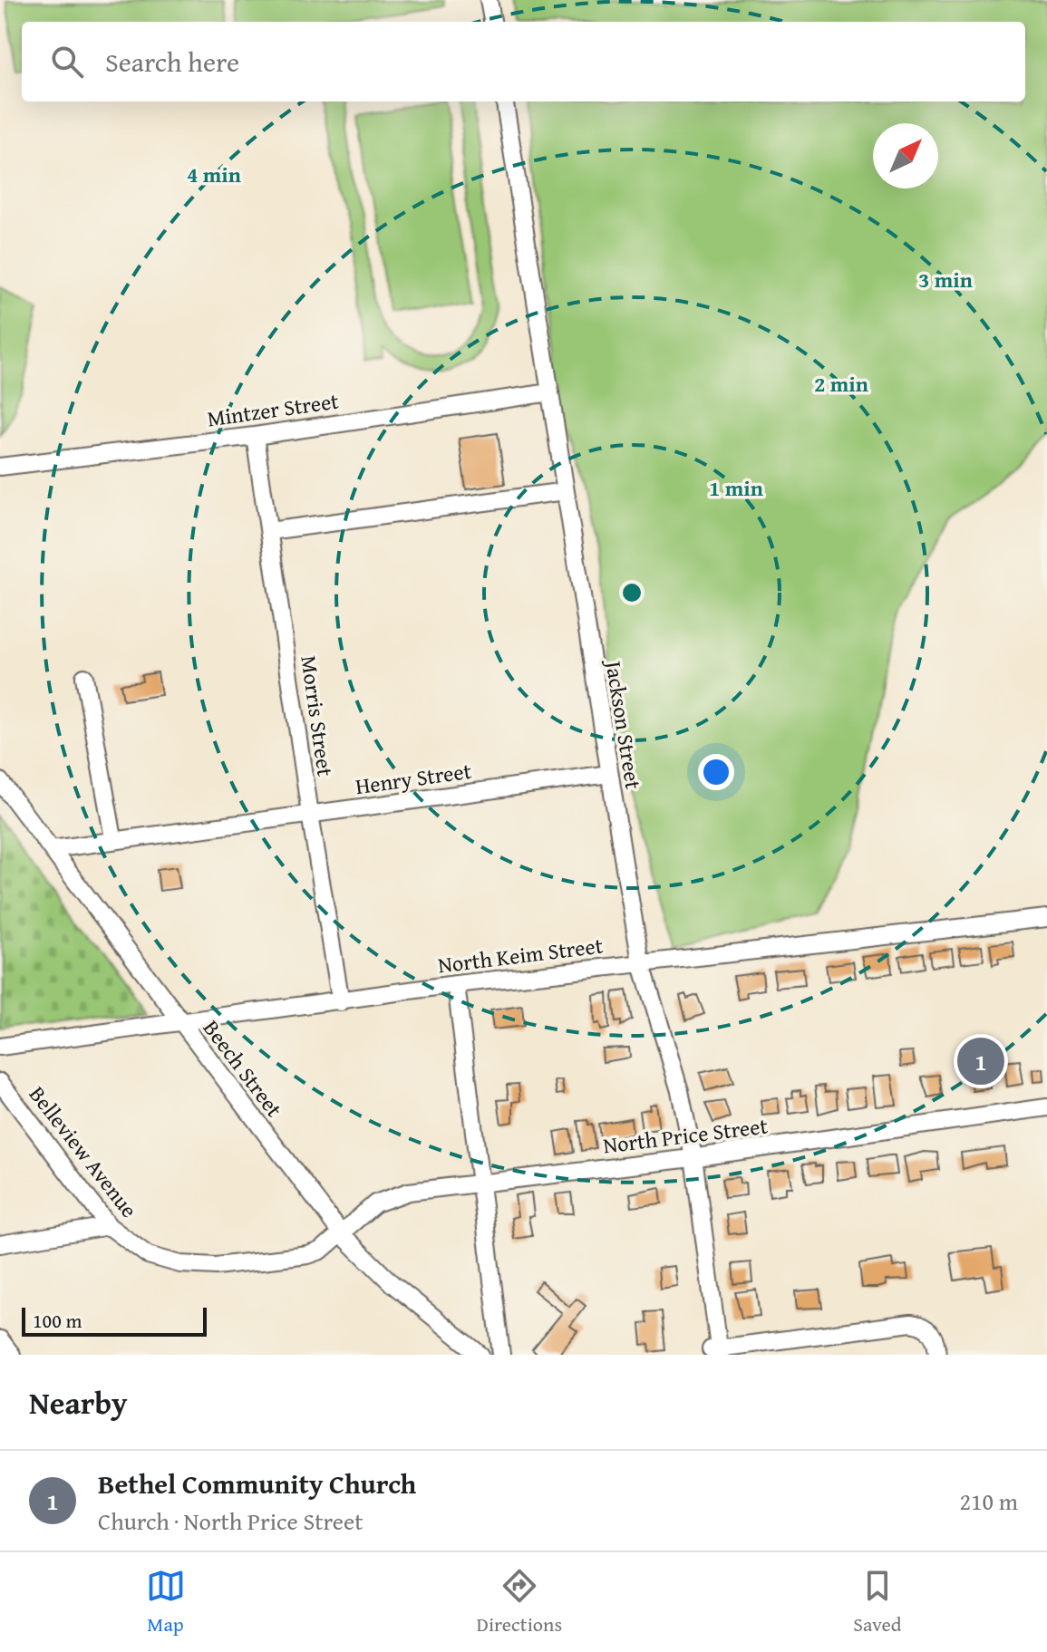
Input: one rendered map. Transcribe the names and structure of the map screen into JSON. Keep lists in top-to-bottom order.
{
  "streets": {
    "street": [
      "Mintzer Street",
      "Morris Street",
      "Jackson Street",
      "Henry Street",
      "North Keim Street",
      "Beech Street",
      "North Price Street",
      "Belleview Avenue"
    ]
  },
  "crossings": [
    ["Mintzer Street", "Morris Street"],
    ["Mintzer Street", "Jackson Street"],
    ["Morris Street", "Henry Street"],
    ["Morris Street", "North Keim Street"],
    ["Jackson Street", "Henry Street"],
    ["Jackson Street", "North Keim Street"],
    ["Jackson Street", "North Price Street"],
    ["Henry Street", "Beech Street"],
    ["North Keim Street", "Beech Street"],
    ["Beech Street", "North Price Street"],
    ["Beech Street", "Belleview Avenue"],
    ["North Price Street", "Belleview Avenue"]
  ],
  "scale_bar": "100 m",
  "north": "top right",
  "page": {
    "search": "Search here",
    "pins": "1",
    "scale": "100 m",
    "heading": "Nearby",
    "list": [
      {
        "mark": "1",
        "name": "Bethel Community Church",
        "note": "Church · North Price Street",
        "value": "210 m"
      }
    ],
    "nav": ["Map", "Directions", "Saved"]
  },
  "rings": [
    "4 min",
    "3 min",
    "2 min",
    "1 min"
  ]
}
